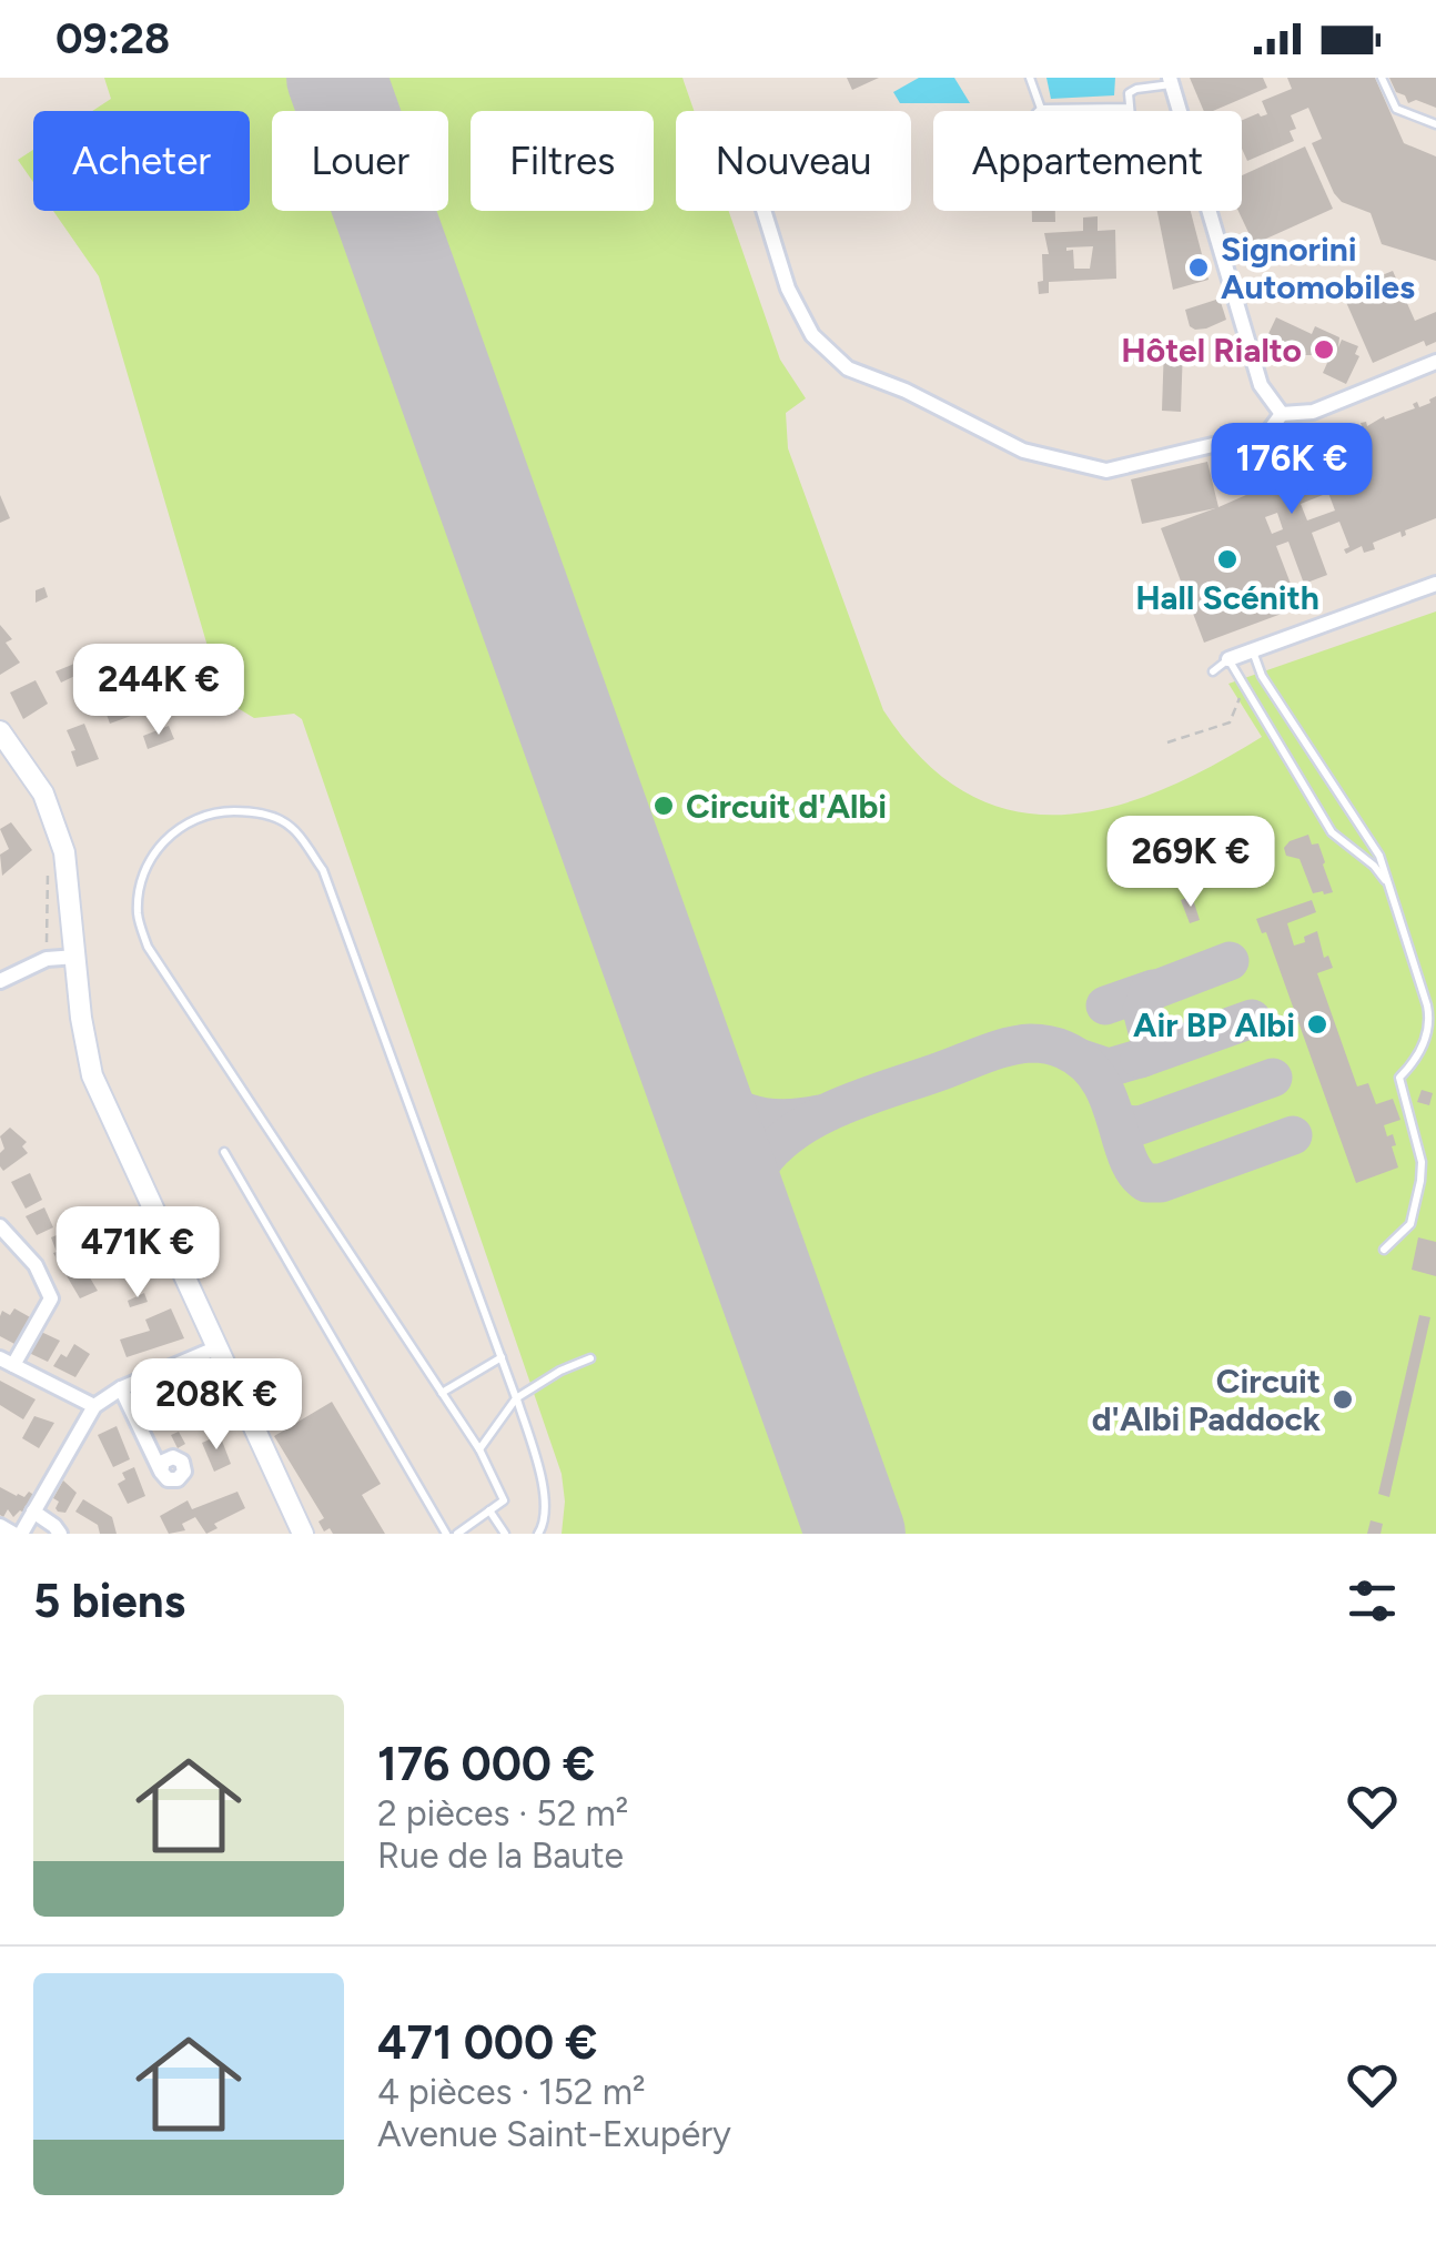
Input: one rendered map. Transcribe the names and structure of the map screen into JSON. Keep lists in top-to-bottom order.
{
  "places": [
    "Signorini Automobiles",
    "Hôtel Rialto",
    "Hall Scénith",
    "Circuit d'Albi",
    "Air BP Albi",
    "Circuit d'Albi Paddock"
  ],
  "page": {
    "status": "09:28",
    "chip": [
      "Acheter",
      "Louer",
      "Filtres",
      "Nouveau",
      "Appartement"
    ],
    "price": [
      "176K €",
      "244K €",
      "269K €",
      "471K €",
      "208K €"
    ],
    "heading": "5 biens",
    "list": [
      {
        "name": "176 000 €",
        "note": "2 pièces · 52 m² · Rue de la Baute"
      },
      {
        "name": "471 000 €",
        "note": "4 pièces · 152 m² · Avenue Saint-Exupéry"
      }
    ]
  }
}
